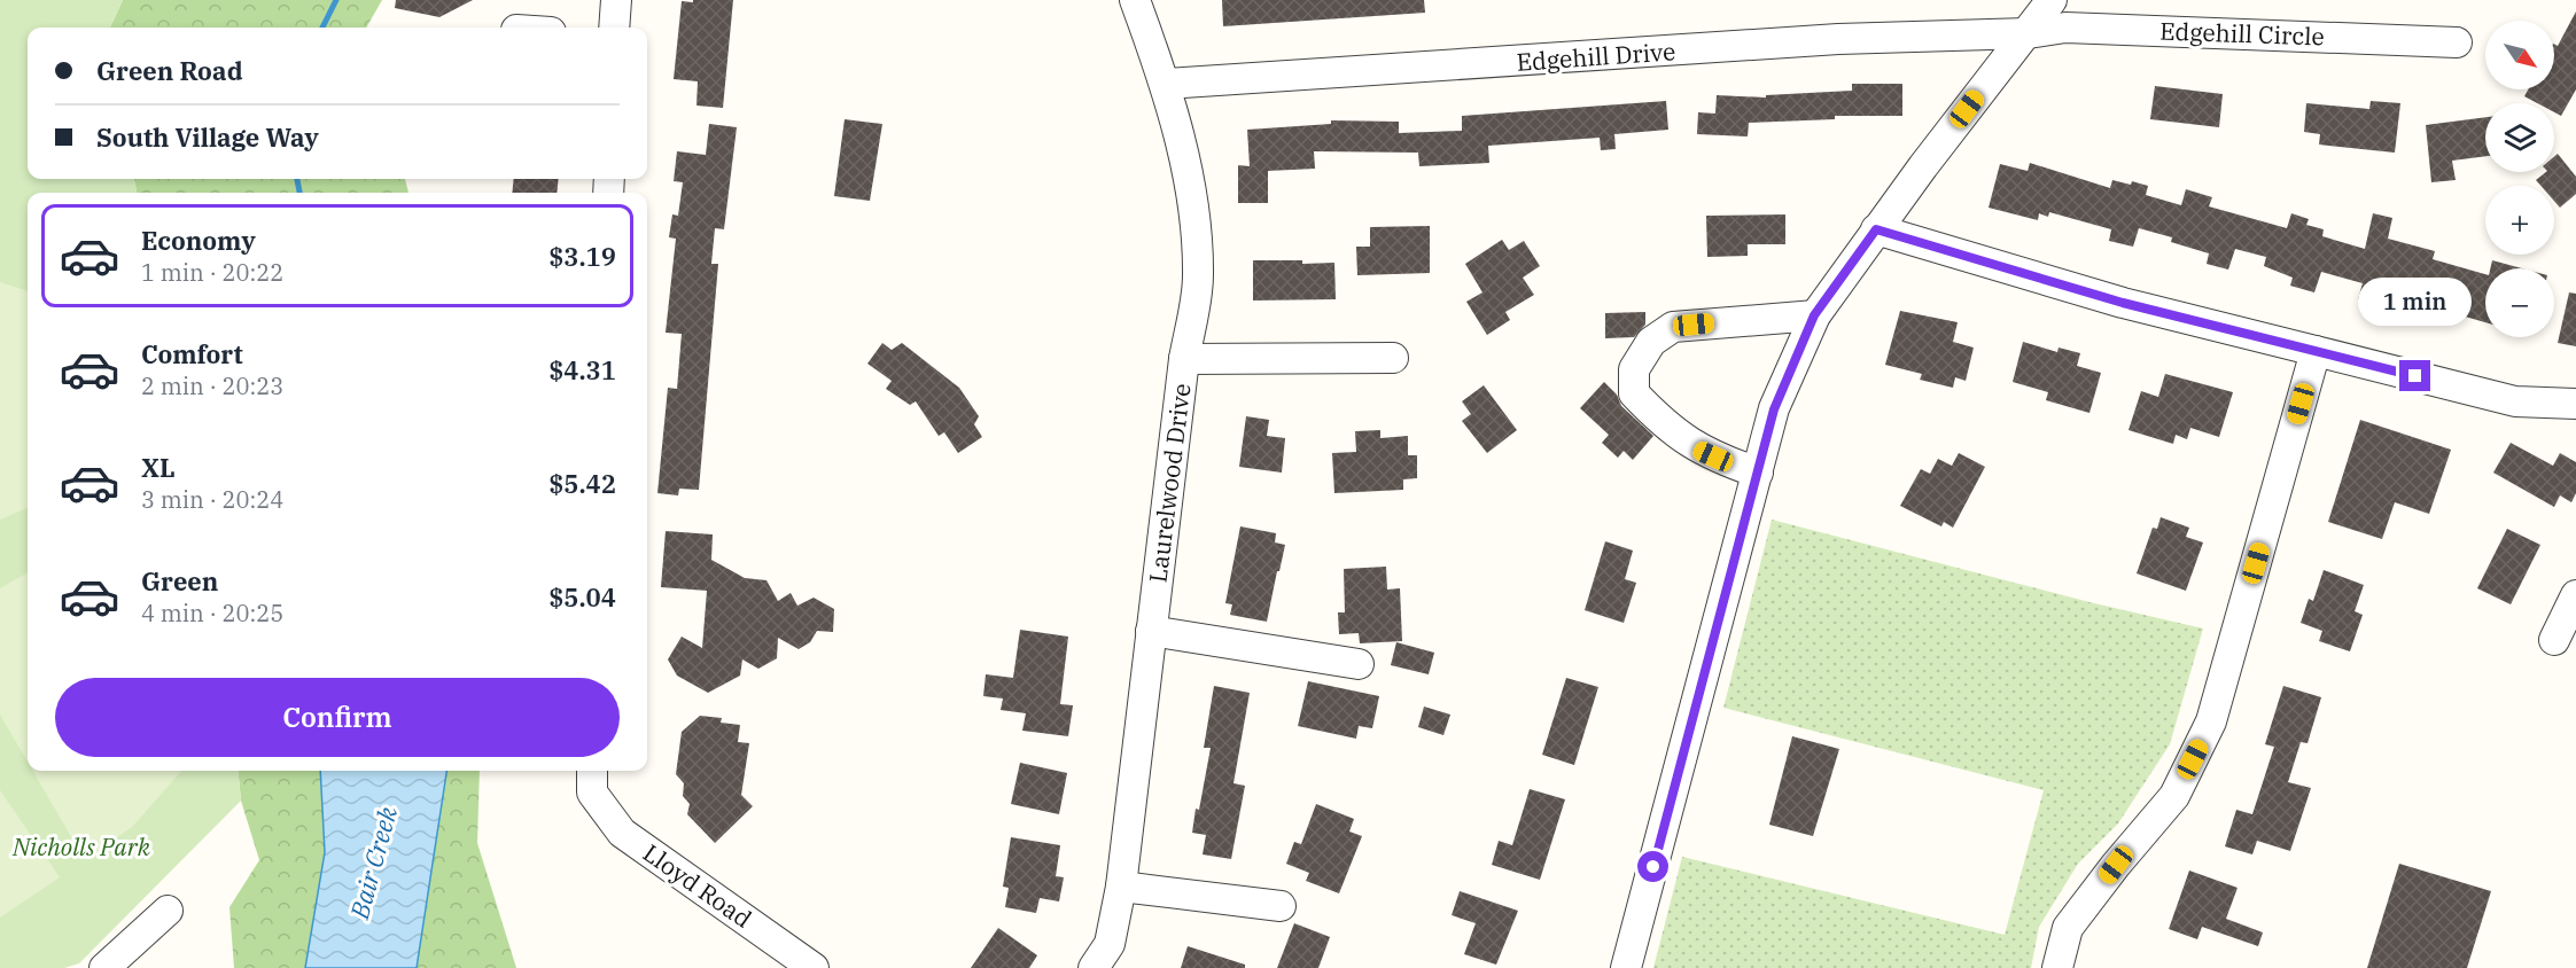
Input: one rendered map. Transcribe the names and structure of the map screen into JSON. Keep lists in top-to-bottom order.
{
  "streets": {
    "street": [
      "Edgehill Circle",
      "Edgehill Drive",
      "Laurelwood Drive",
      "Lloyd Road"
    ]
  },
  "crossings": [
    ["Edgehill Circle", "Edgehill Drive"],
    ["Edgehill Drive", "Laurelwood Drive"]
  ],
  "water": ["Bair Creek"],
  "parks": ["Nicholls Park"],
  "north": "bottom right",
  "page": {
    "map_buttons": ["+", "−"],
    "banner": ["Green Road", "South Village Way"],
    "list": [
      {
        "name": "Economy",
        "note": "1 min · 20:22",
        "value": "$3.19"
      },
      {
        "name": "Comfort",
        "note": "2 min · 20:23",
        "value": "$4.31"
      },
      {
        "name": "XL",
        "note": "3 min · 20:24",
        "value": "$5.42"
      },
      {
        "name": "Green",
        "note": "4 min · 20:25",
        "value": "$5.04"
      }
    ],
    "bubble": "1 min",
    "buttons": "Confirm"
  }
}
